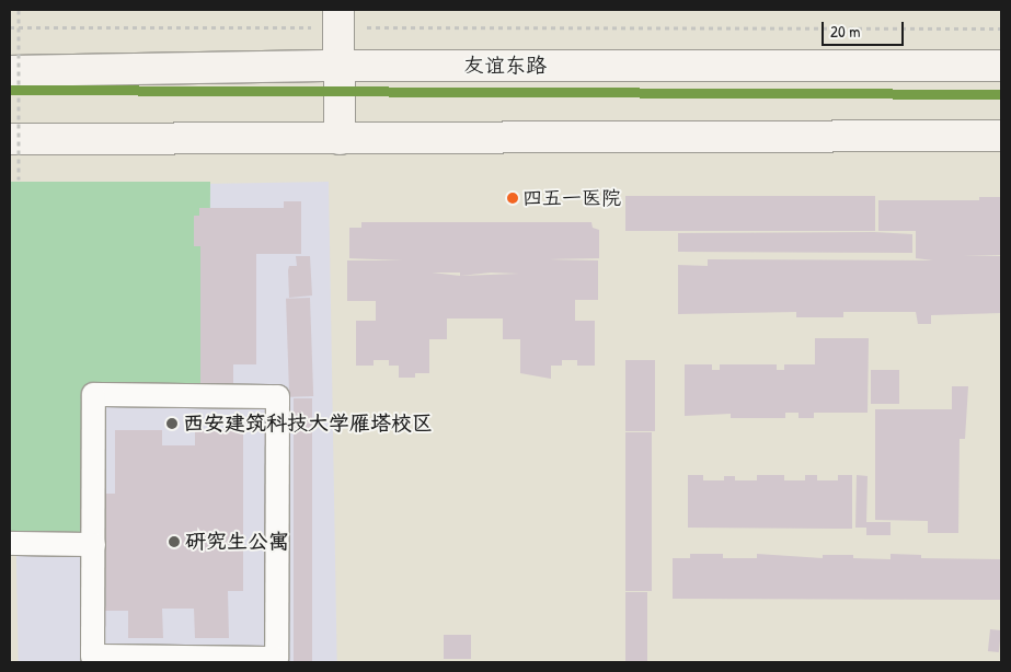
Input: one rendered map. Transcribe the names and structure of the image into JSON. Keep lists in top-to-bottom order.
{
  "streets": {
    "main road": ["友谊东路"]
  },
  "places": ["四五一医院", "西安建筑科技大学雁塔校区", "研究生公寓"],
  "scale_bar": "20 m"
}
